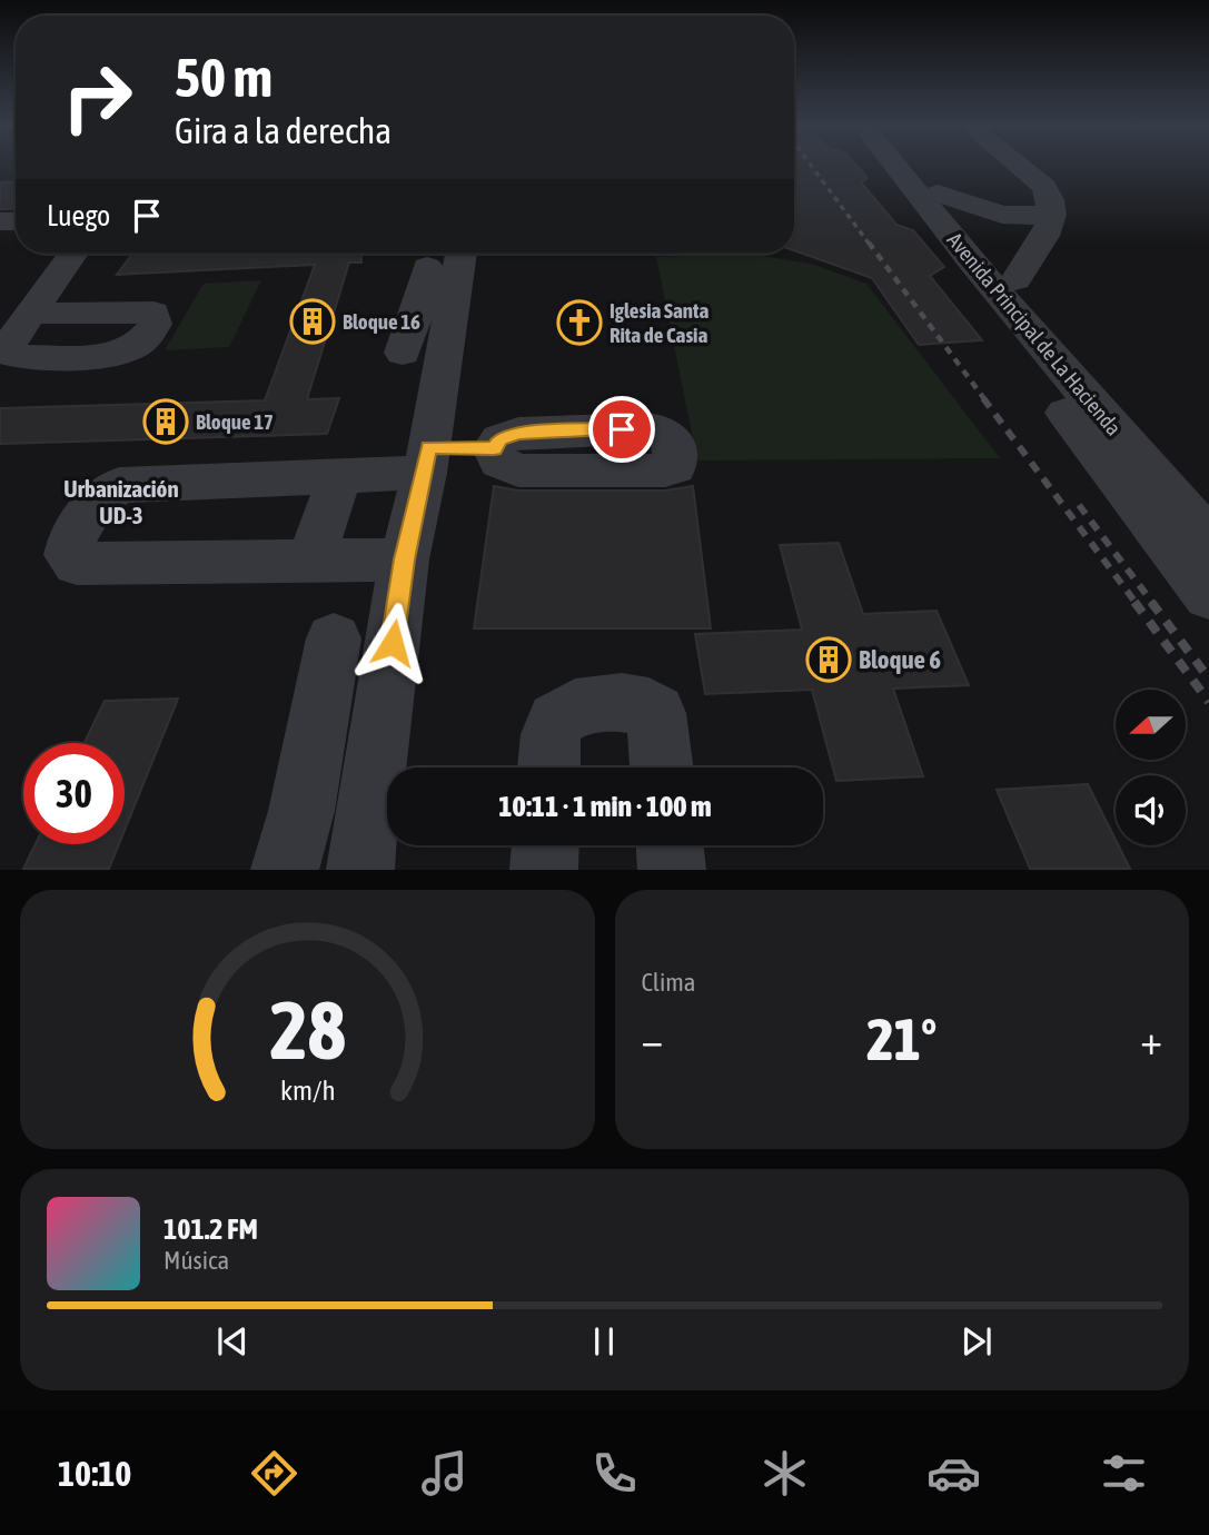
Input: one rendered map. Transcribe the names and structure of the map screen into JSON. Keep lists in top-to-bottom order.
{
  "streets": {
    "street": ["Avenida Principal de La Hacienda"]
  },
  "districts": ["Urbanización UD-3"],
  "places": {
    "building": ["Bloque 16", "Bloque 17", "Bloque 6"],
    "church": ["Iglesia Santa Rita de Casia"]
  },
  "north": "left",
  "page": {
    "turn": ["50 m", "Gira a la derecha"],
    "then": "Luego",
    "limit": "30",
    "trip": "10:11 · 1 min · 100 m",
    "tile": "Clima",
    "heat": ["−", "21°", "+"],
    "song": ["101.2 FM", "Música"],
    "tabs": "10:10",
    "gauge": ["28", "km/h"]
  }
}
